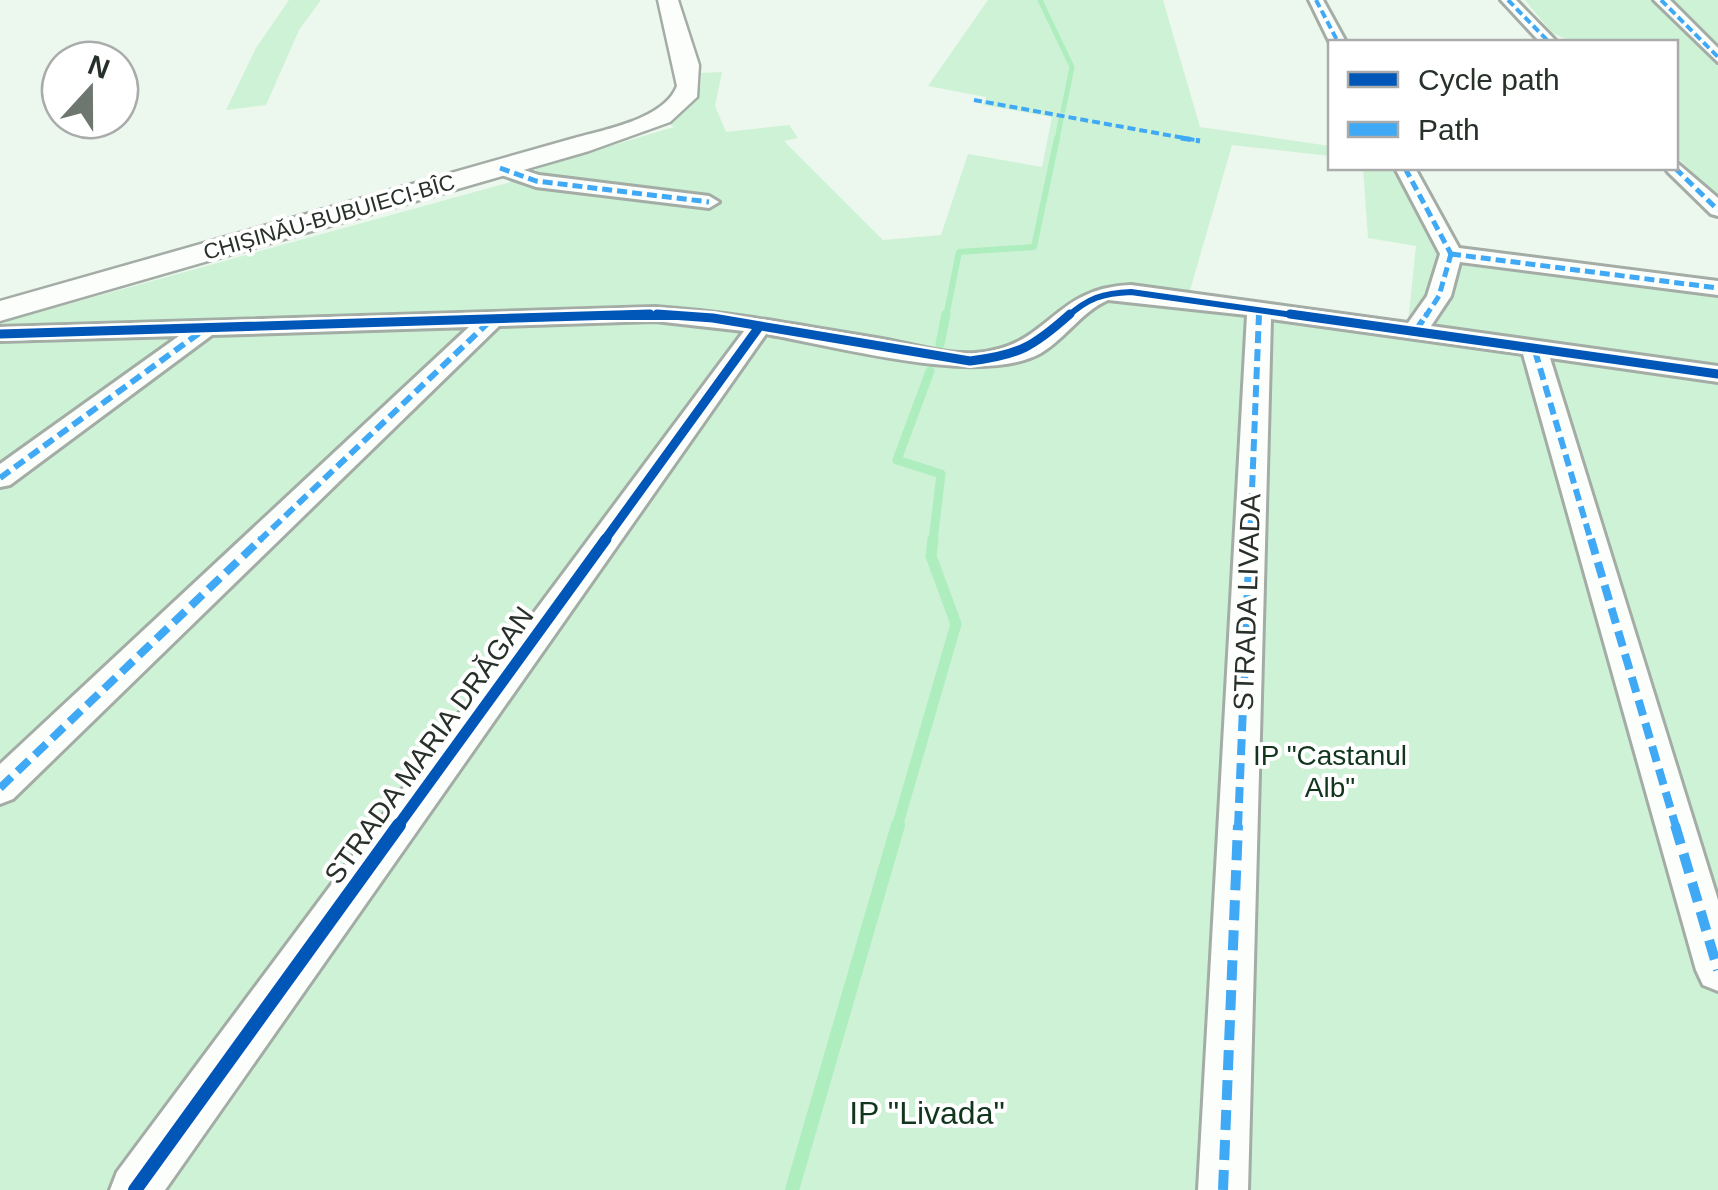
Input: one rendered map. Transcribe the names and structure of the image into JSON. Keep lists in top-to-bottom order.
{
  "streets": {
    "street": ["CHIȘINĂU-BUBUIECI-BÎC", "STRADA LIVADA", "STRADA MARIA DRĂGAN"]
  },
  "parks": ["IP \"Castanul Alb\"", "IP \"Livada\""],
  "legend": ["Cycle path", "Path"],
  "north": "top"
}
